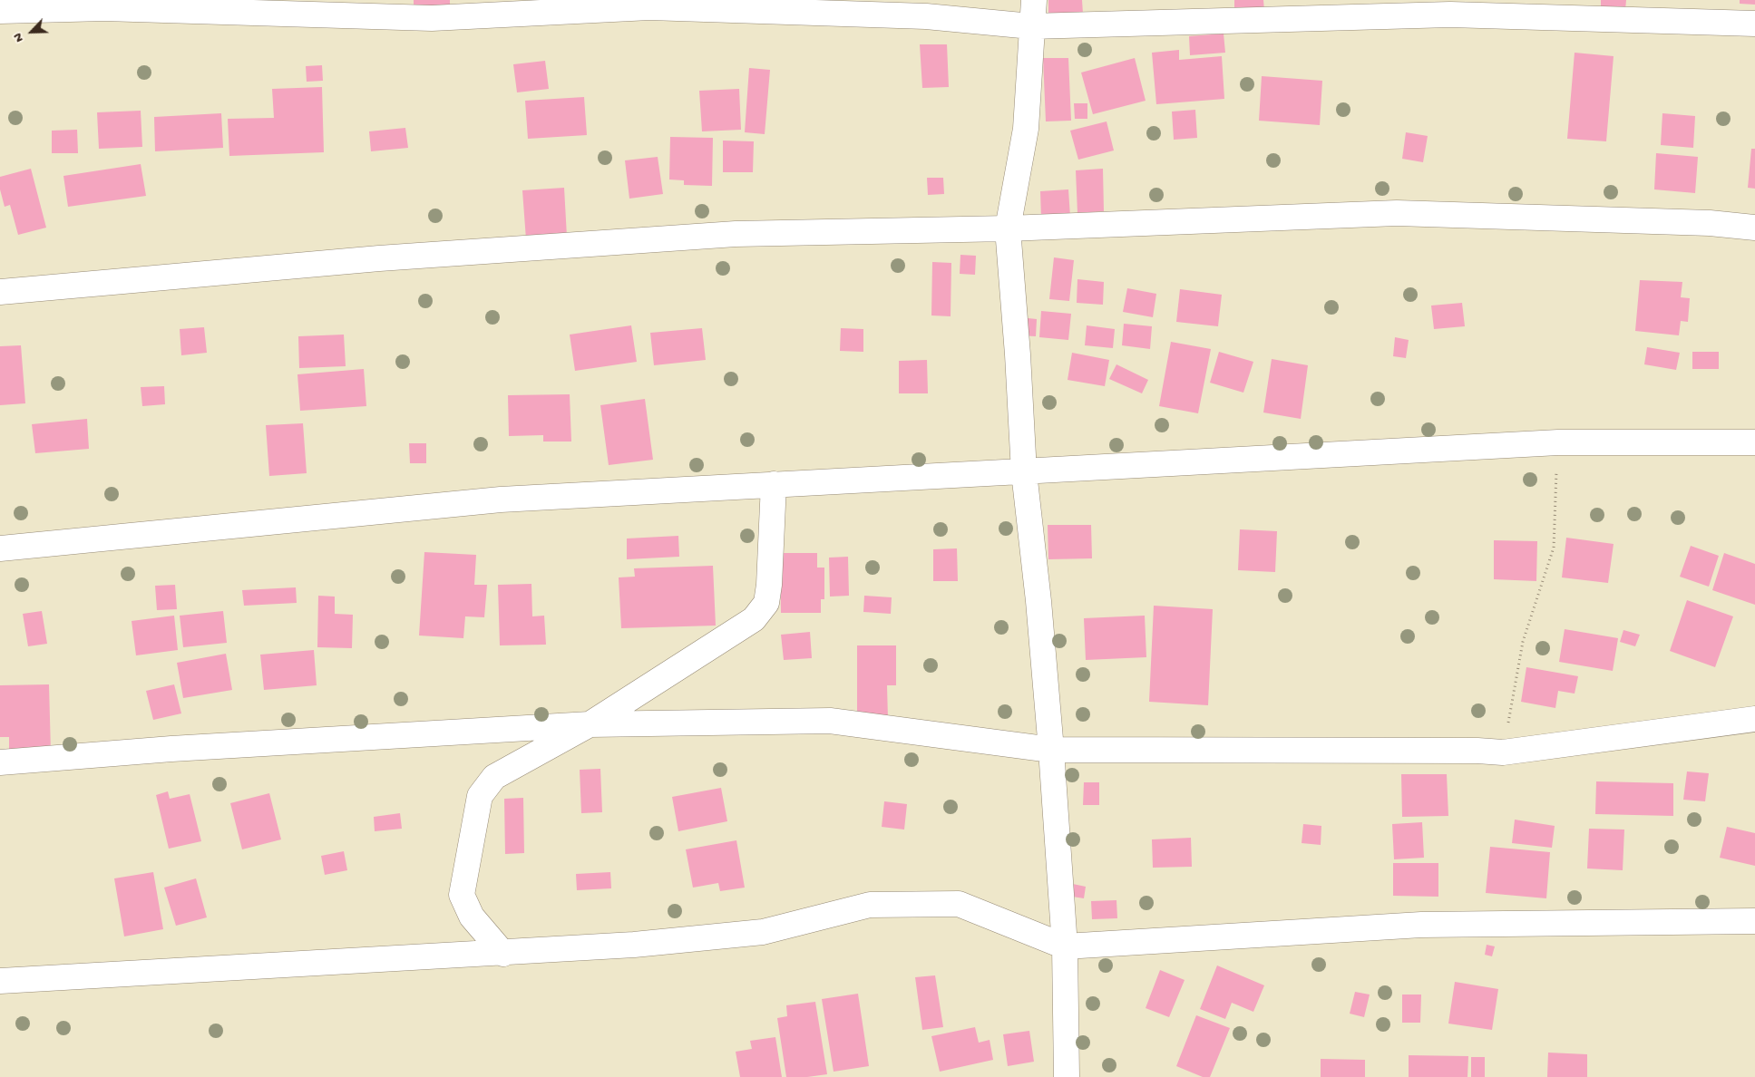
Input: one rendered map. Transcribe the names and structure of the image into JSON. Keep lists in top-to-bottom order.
{
  "north": "bottom left"
}
